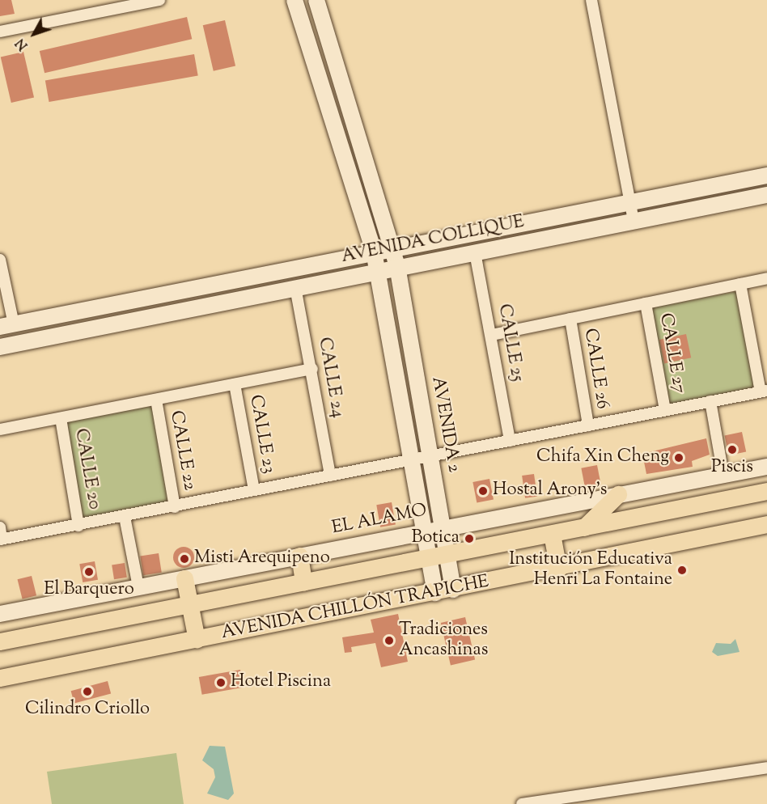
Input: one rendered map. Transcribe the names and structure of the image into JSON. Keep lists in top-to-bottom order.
{
  "streets": {
    "main road": ["AVENIDA CHILLÓN TRAPICHE"],
    "street": [
      "AVENIDA COLLIQUE",
      "CALLE 25",
      "CALLE 27",
      "CALLE 26",
      "CALLE 24",
      "AVENIDA 2",
      "CALLE 23",
      "CALLE 22",
      "CALLE 20",
      "EL ALAMO"
    ]
  },
  "crossings": [
    ["AVENIDA COLLIQUE", "CALLE 25"],
    ["AVENIDA COLLIQUE", "CALLE 24"],
    ["AVENIDA COLLIQUE", "AVENIDA 2"],
    ["AVENIDA 2", "EL ALAMO"],
    ["AVENIDA 2", "AVENIDA CHILLÓN TRAPICHE"]
  ],
  "places": [
    "Piscis",
    "Chifa Xin Cheng",
    "Hostal Arony's",
    "Botica",
    "Misti Arequipeno",
    "Institución Educativa Henri La Fontaine",
    "El Barquero",
    "Tradiciones Ancashinas",
    "Hotel Piscina",
    "Cilindro Criollo"
  ],
  "north": "bottom left"
}
